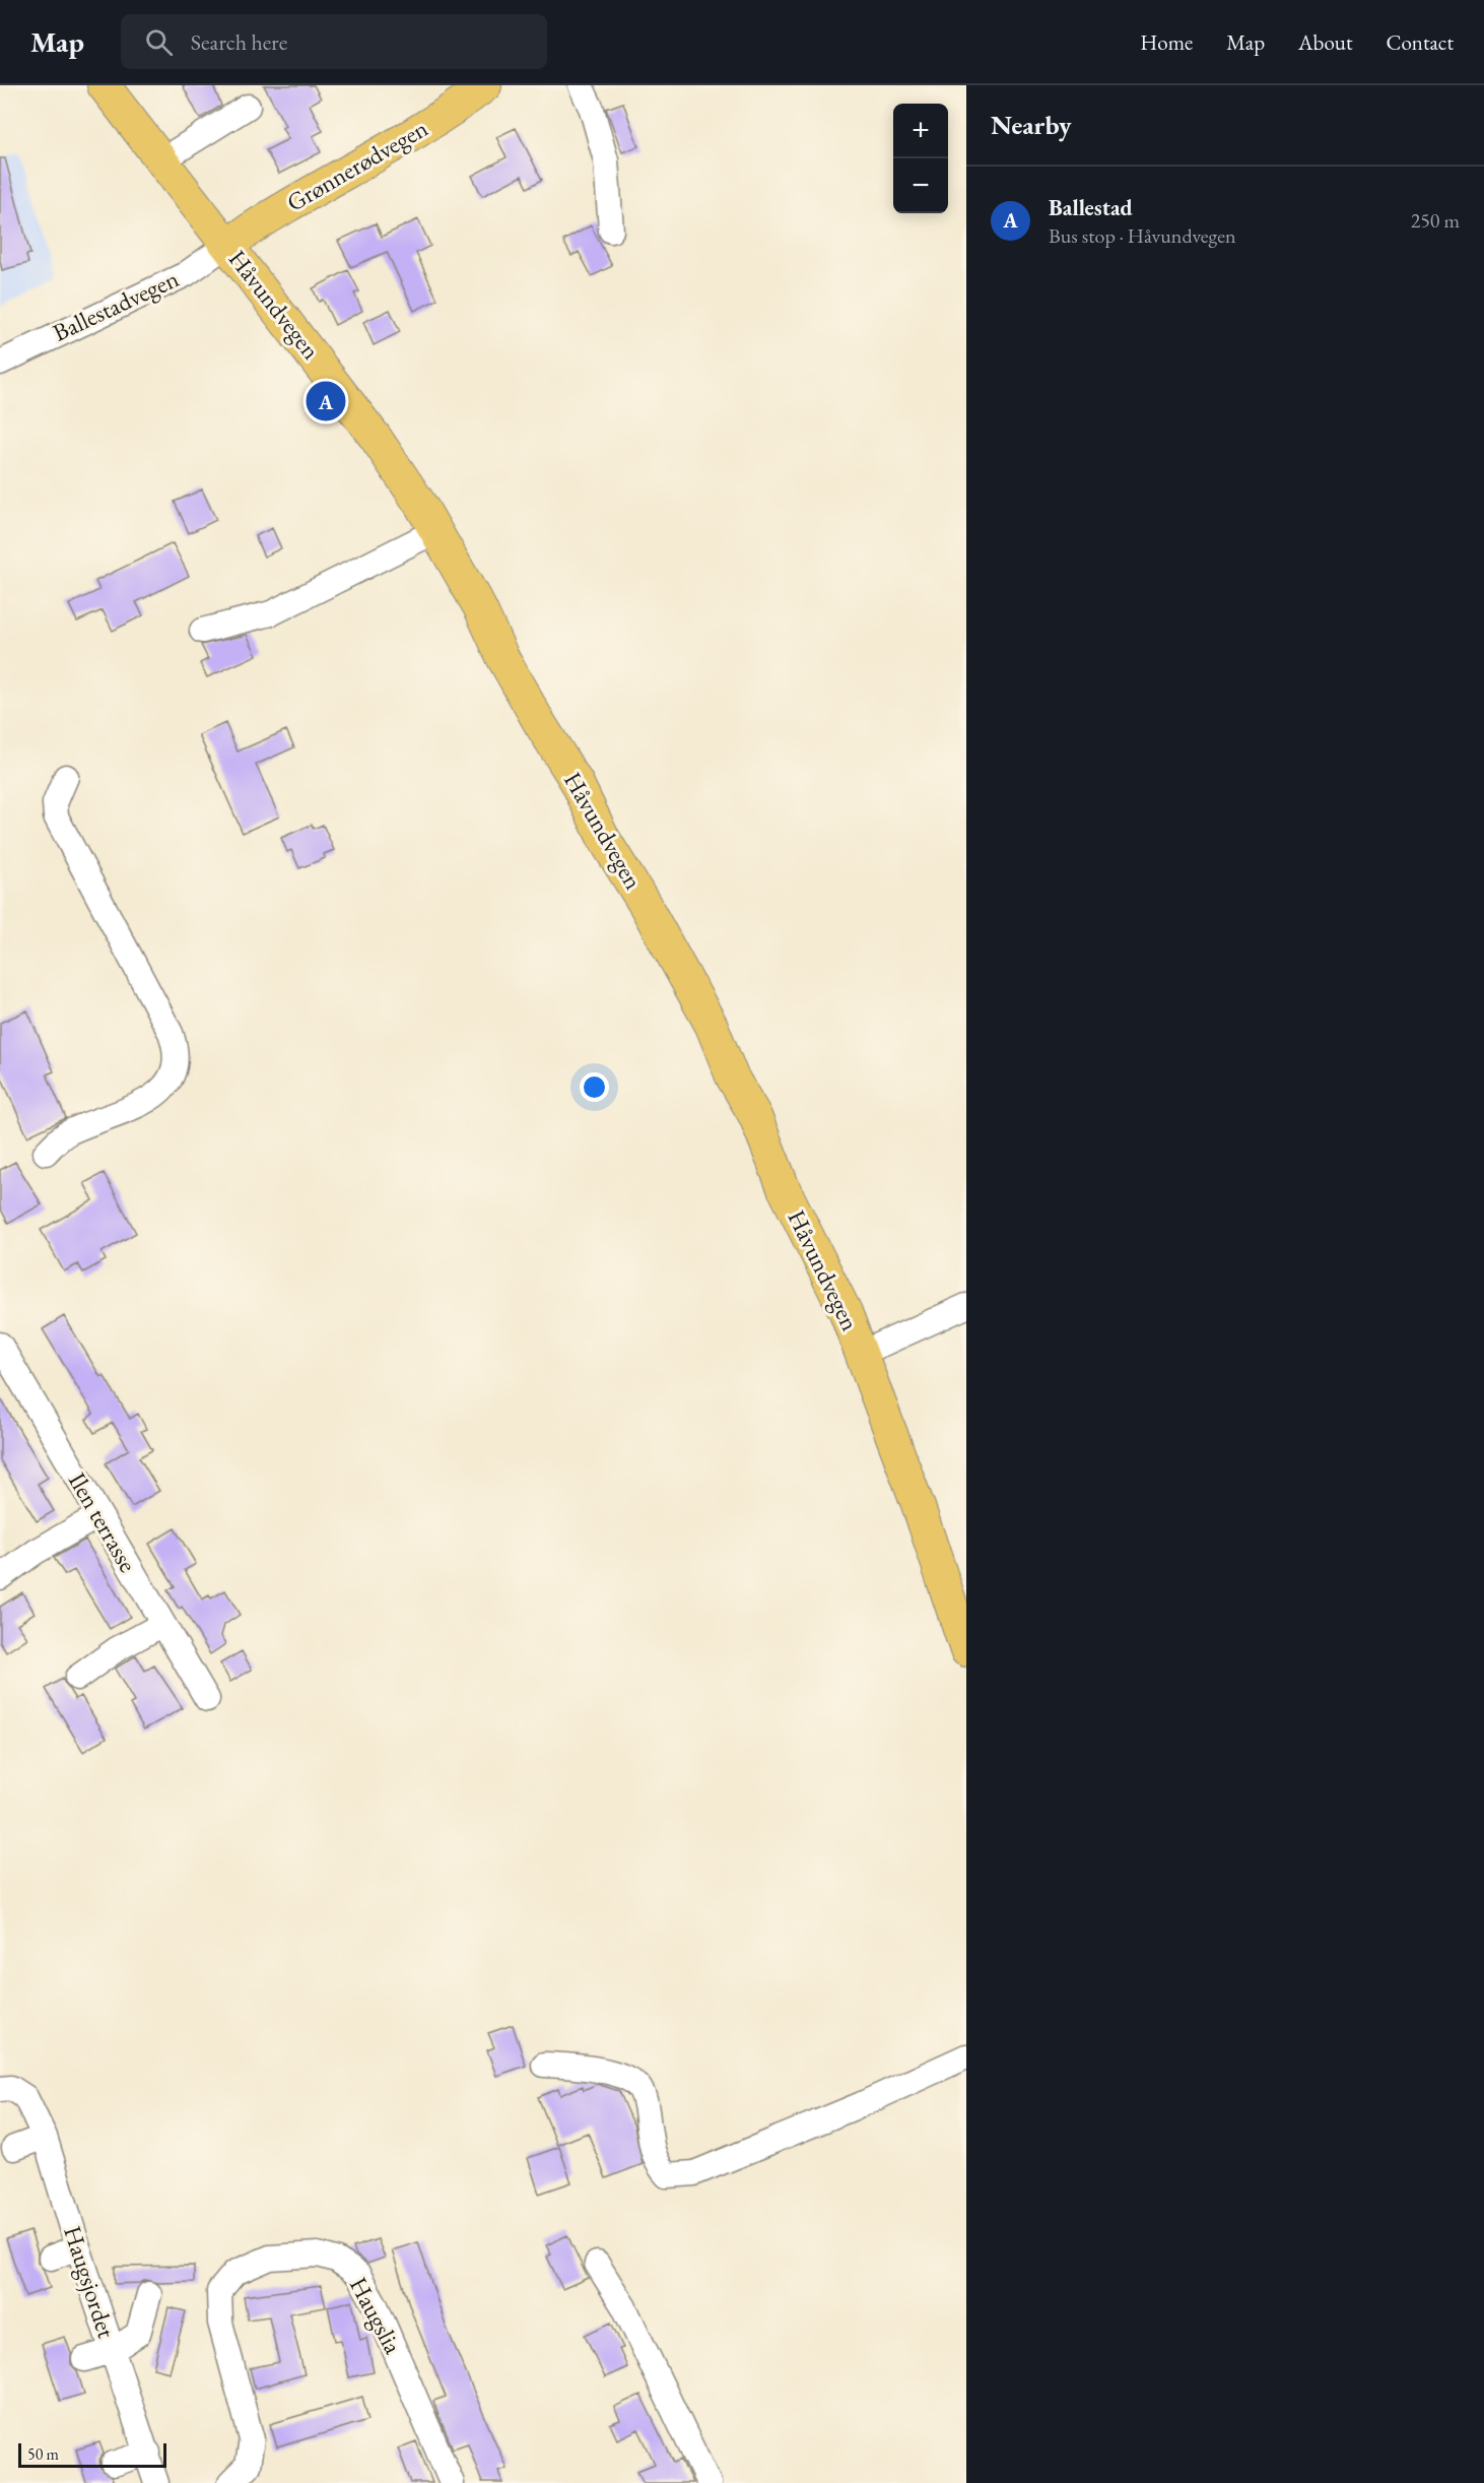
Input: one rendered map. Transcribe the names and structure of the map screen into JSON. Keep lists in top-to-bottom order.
{
  "streets": {
    "main road": ["Grønnerødvegen", "Håvundvegen"],
    "street": [
      "Ballestadvegen",
      "Ilen terrasse",
      "Haugsjordet",
      "Haugslia"
    ]
  },
  "crossings": [
    ["Grønnerødvegen", "Håvundvegen"],
    ["Grønnerødvegen", "Ballestadvegen"],
    ["Håvundvegen", "Ballestadvegen"]
  ],
  "scale_bar": "50 m",
  "page": {
    "header": "Map",
    "search": "Search here",
    "nav": [
      "Home",
      "Map",
      "About",
      "Contact"
    ],
    "heading": "Nearby",
    "map_buttons": ["+", "−"],
    "list": [
      {
        "mark": "A",
        "name": "Ballestad",
        "note": "Bus stop · Håvundvegen",
        "value": "250 m"
      }
    ],
    "pins": "A",
    "scale": "50 m"
  }
}
